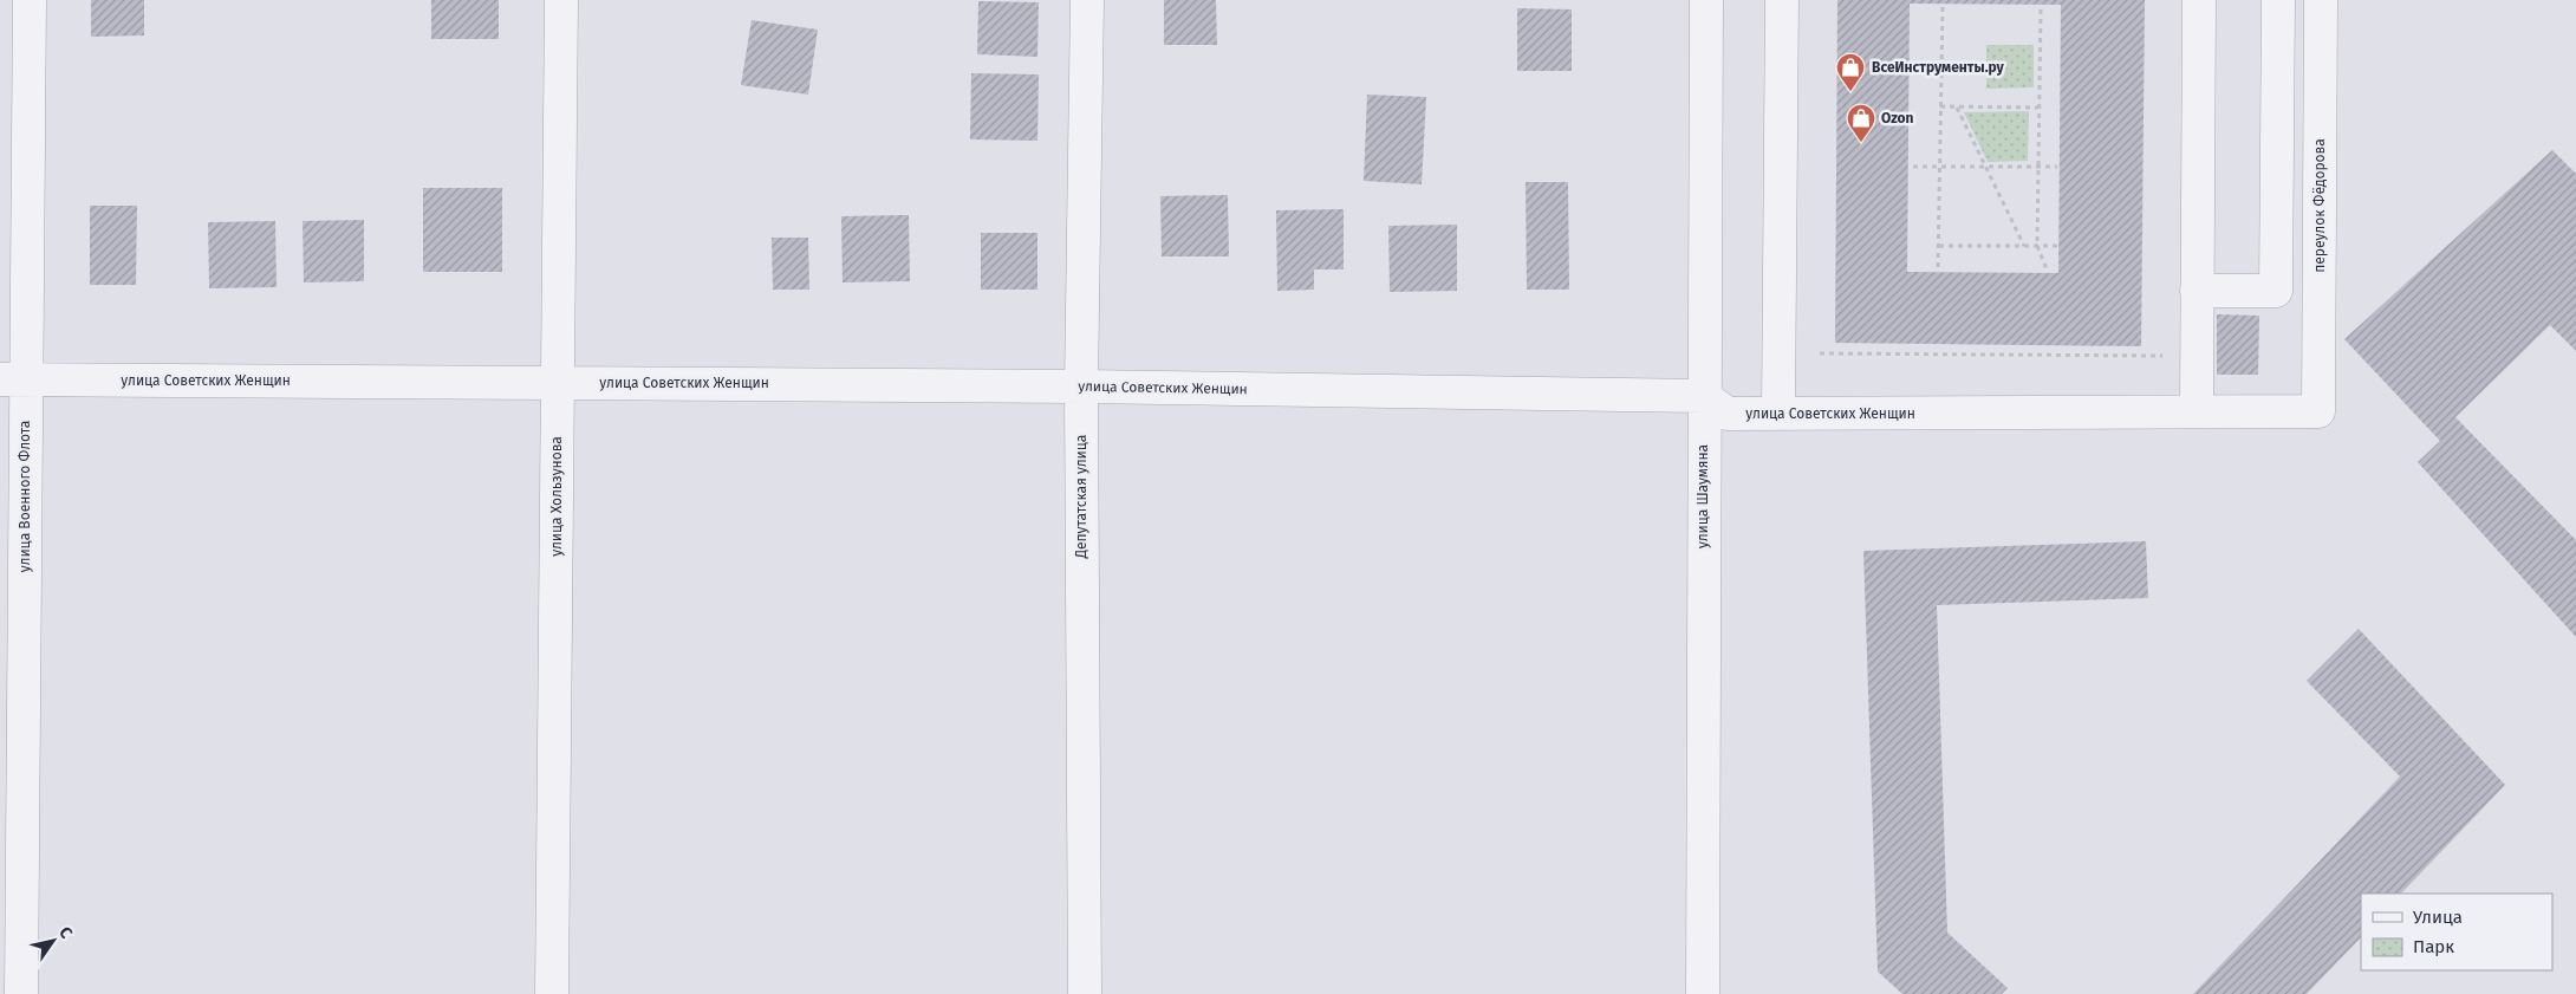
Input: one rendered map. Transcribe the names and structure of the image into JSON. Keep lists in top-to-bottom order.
{
  "streets": {
    "street": [
      "переулок Фёдорова",
      "улица Советских Женщин",
      "улица Военного Флота",
      "улица Хользунова",
      "Депутатская улица",
      "улица Шаумяна"
    ]
  },
  "crossings": [
    ["переулок Фёдорова", "улица Советских Женщин"],
    ["улица Советских Женщин", "улица Военного Флота"],
    ["улица Советских Женщин", "улица Хользунова"],
    ["улица Советских Женщин", "Депутатская улица"],
    ["улица Советских Женщин", "улица Шаумяна"]
  ],
  "places": {
    "shop": ["ВсеИнструменты.ру", "Ozon"]
  },
  "legend": ["Улица", "Парк"],
  "north": "top right"
}
